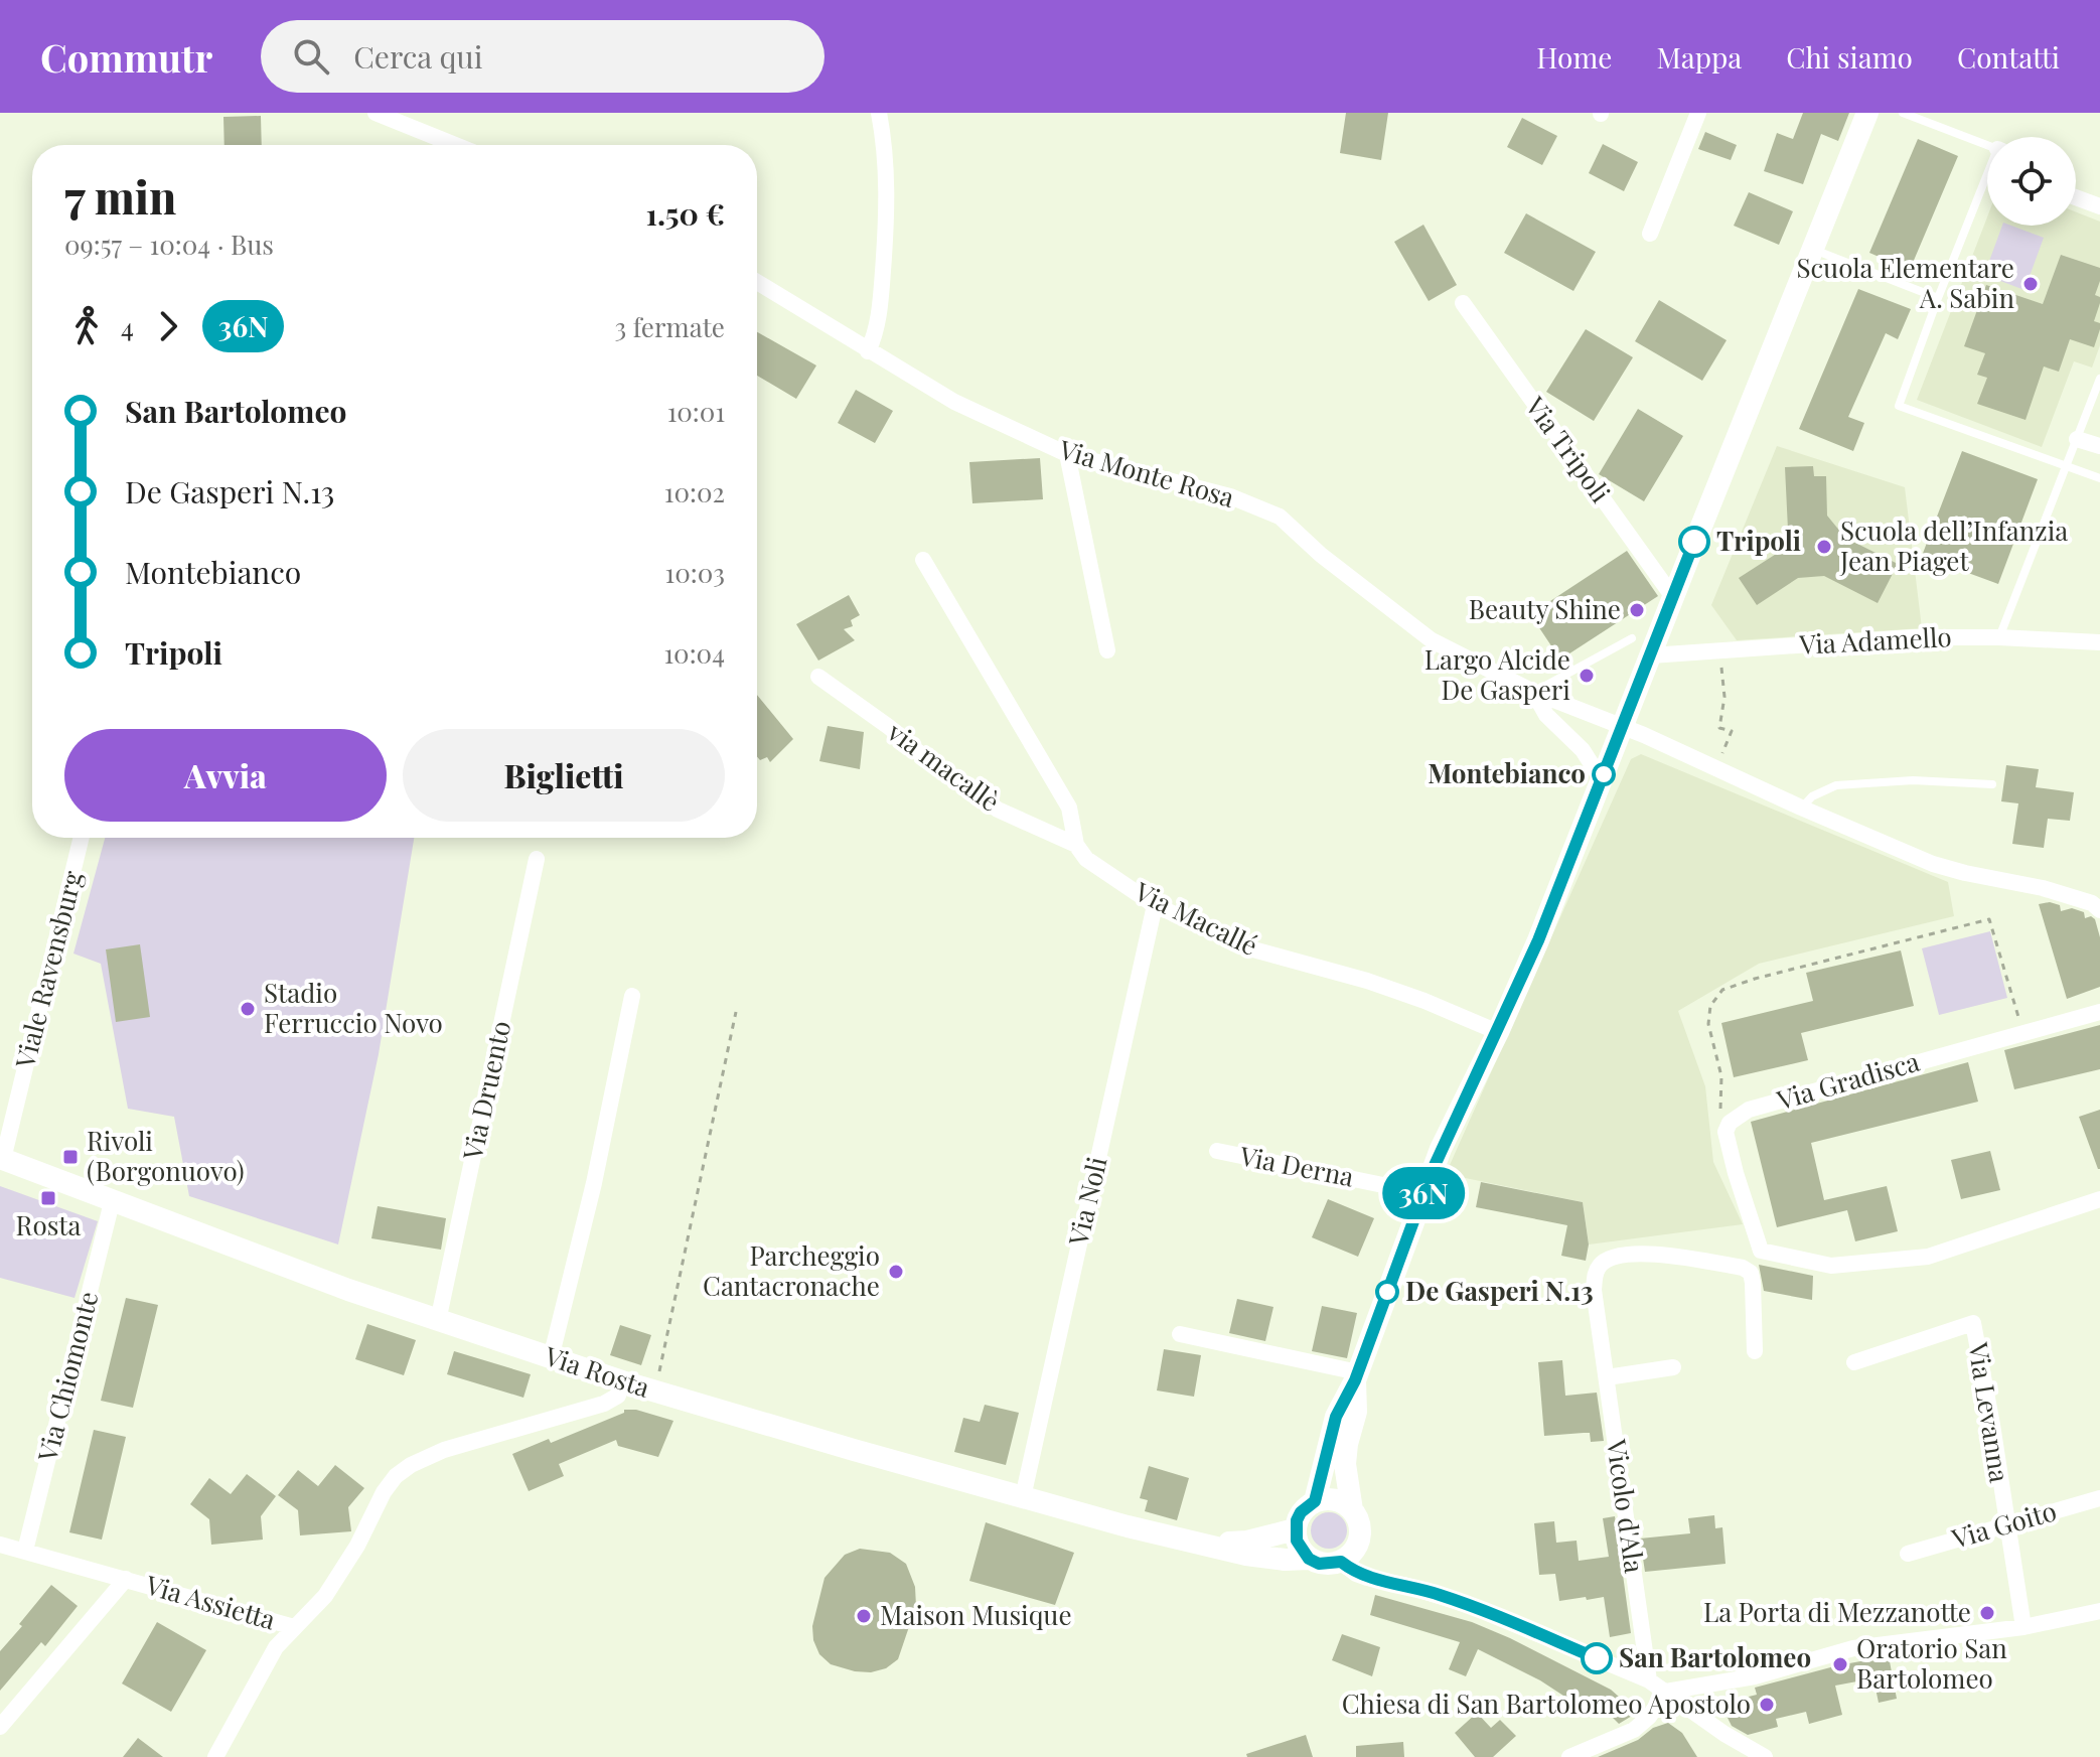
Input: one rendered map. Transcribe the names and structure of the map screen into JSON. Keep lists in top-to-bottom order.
{
  "streets": {
    "street": [
      "Via Tripoli",
      "Via Monte Rosa",
      "Via Adamello",
      "via macallè",
      "Via Macallé",
      "Viale Ravensburg",
      "Via Gradisca",
      "Via Druento",
      "Via Derna",
      "Via Noli",
      "Via Rosta",
      "Via Chiomonte",
      "Via Levanna",
      "Vicolo d'Ala",
      "Via Goito",
      "Via Assietta"
    ]
  },
  "crossings": [
    ["via macallè", "Via Macallé"],
    ["Via Macallé", "Via Noli"],
    ["Viale Ravensburg", "Via Rosta"],
    ["Via Druento", "Via Rosta"],
    ["Via Noli", "Via Rosta"],
    ["Via Rosta", "Via Chiomonte"],
    ["Via Chiomonte", "Via Assietta"],
    ["Via Levanna", "Via Goito"]
  ],
  "places": {
    "other": [
      "Scuola Elementare A. Sabin",
      "Tripoli",
      "Scuola dell’Infanzia Jean Piaget",
      "Beauty Shine",
      "Largo Alcide De Gasperi",
      "Montebianco",
      "Stadio Ferruccio Novo",
      "Parcheggio Cantacronache",
      "De Gasperi N.13",
      "La Porta di Mezzanotte",
      "Maison Musique",
      "San Bartolomeo",
      "Oratorio San Bartolomeo",
      "Chiesa di San Bartolomeo Apostolo"
    ],
    "transit": ["Rivoli (Borgonuovo)", "Rosta"]
  },
  "lines": ["bus line 36N"],
  "page": {
    "header": "Commutr",
    "search": "Cerca qui",
    "nav": [
      "Home",
      "Mappa",
      "Chi siamo",
      "Contatti"
    ],
    "on_map": "36N",
    "heading": ["7 min", "09:57 – 10:04 · Bus", "1.50 €"],
    "legs": ["4", "36N", "3 fermate"],
    "list": [
      {
        "name": "San Bartolomeo",
        "value": "10:01"
      },
      {
        "name": "De Gasperi N.13",
        "value": "10:02"
      },
      {
        "name": "Montebianco",
        "value": "10:03"
      },
      {
        "name": "Tripoli",
        "value": "10:04"
      }
    ],
    "buttons": ["Avvia", "Biglietti"]
  }
}
